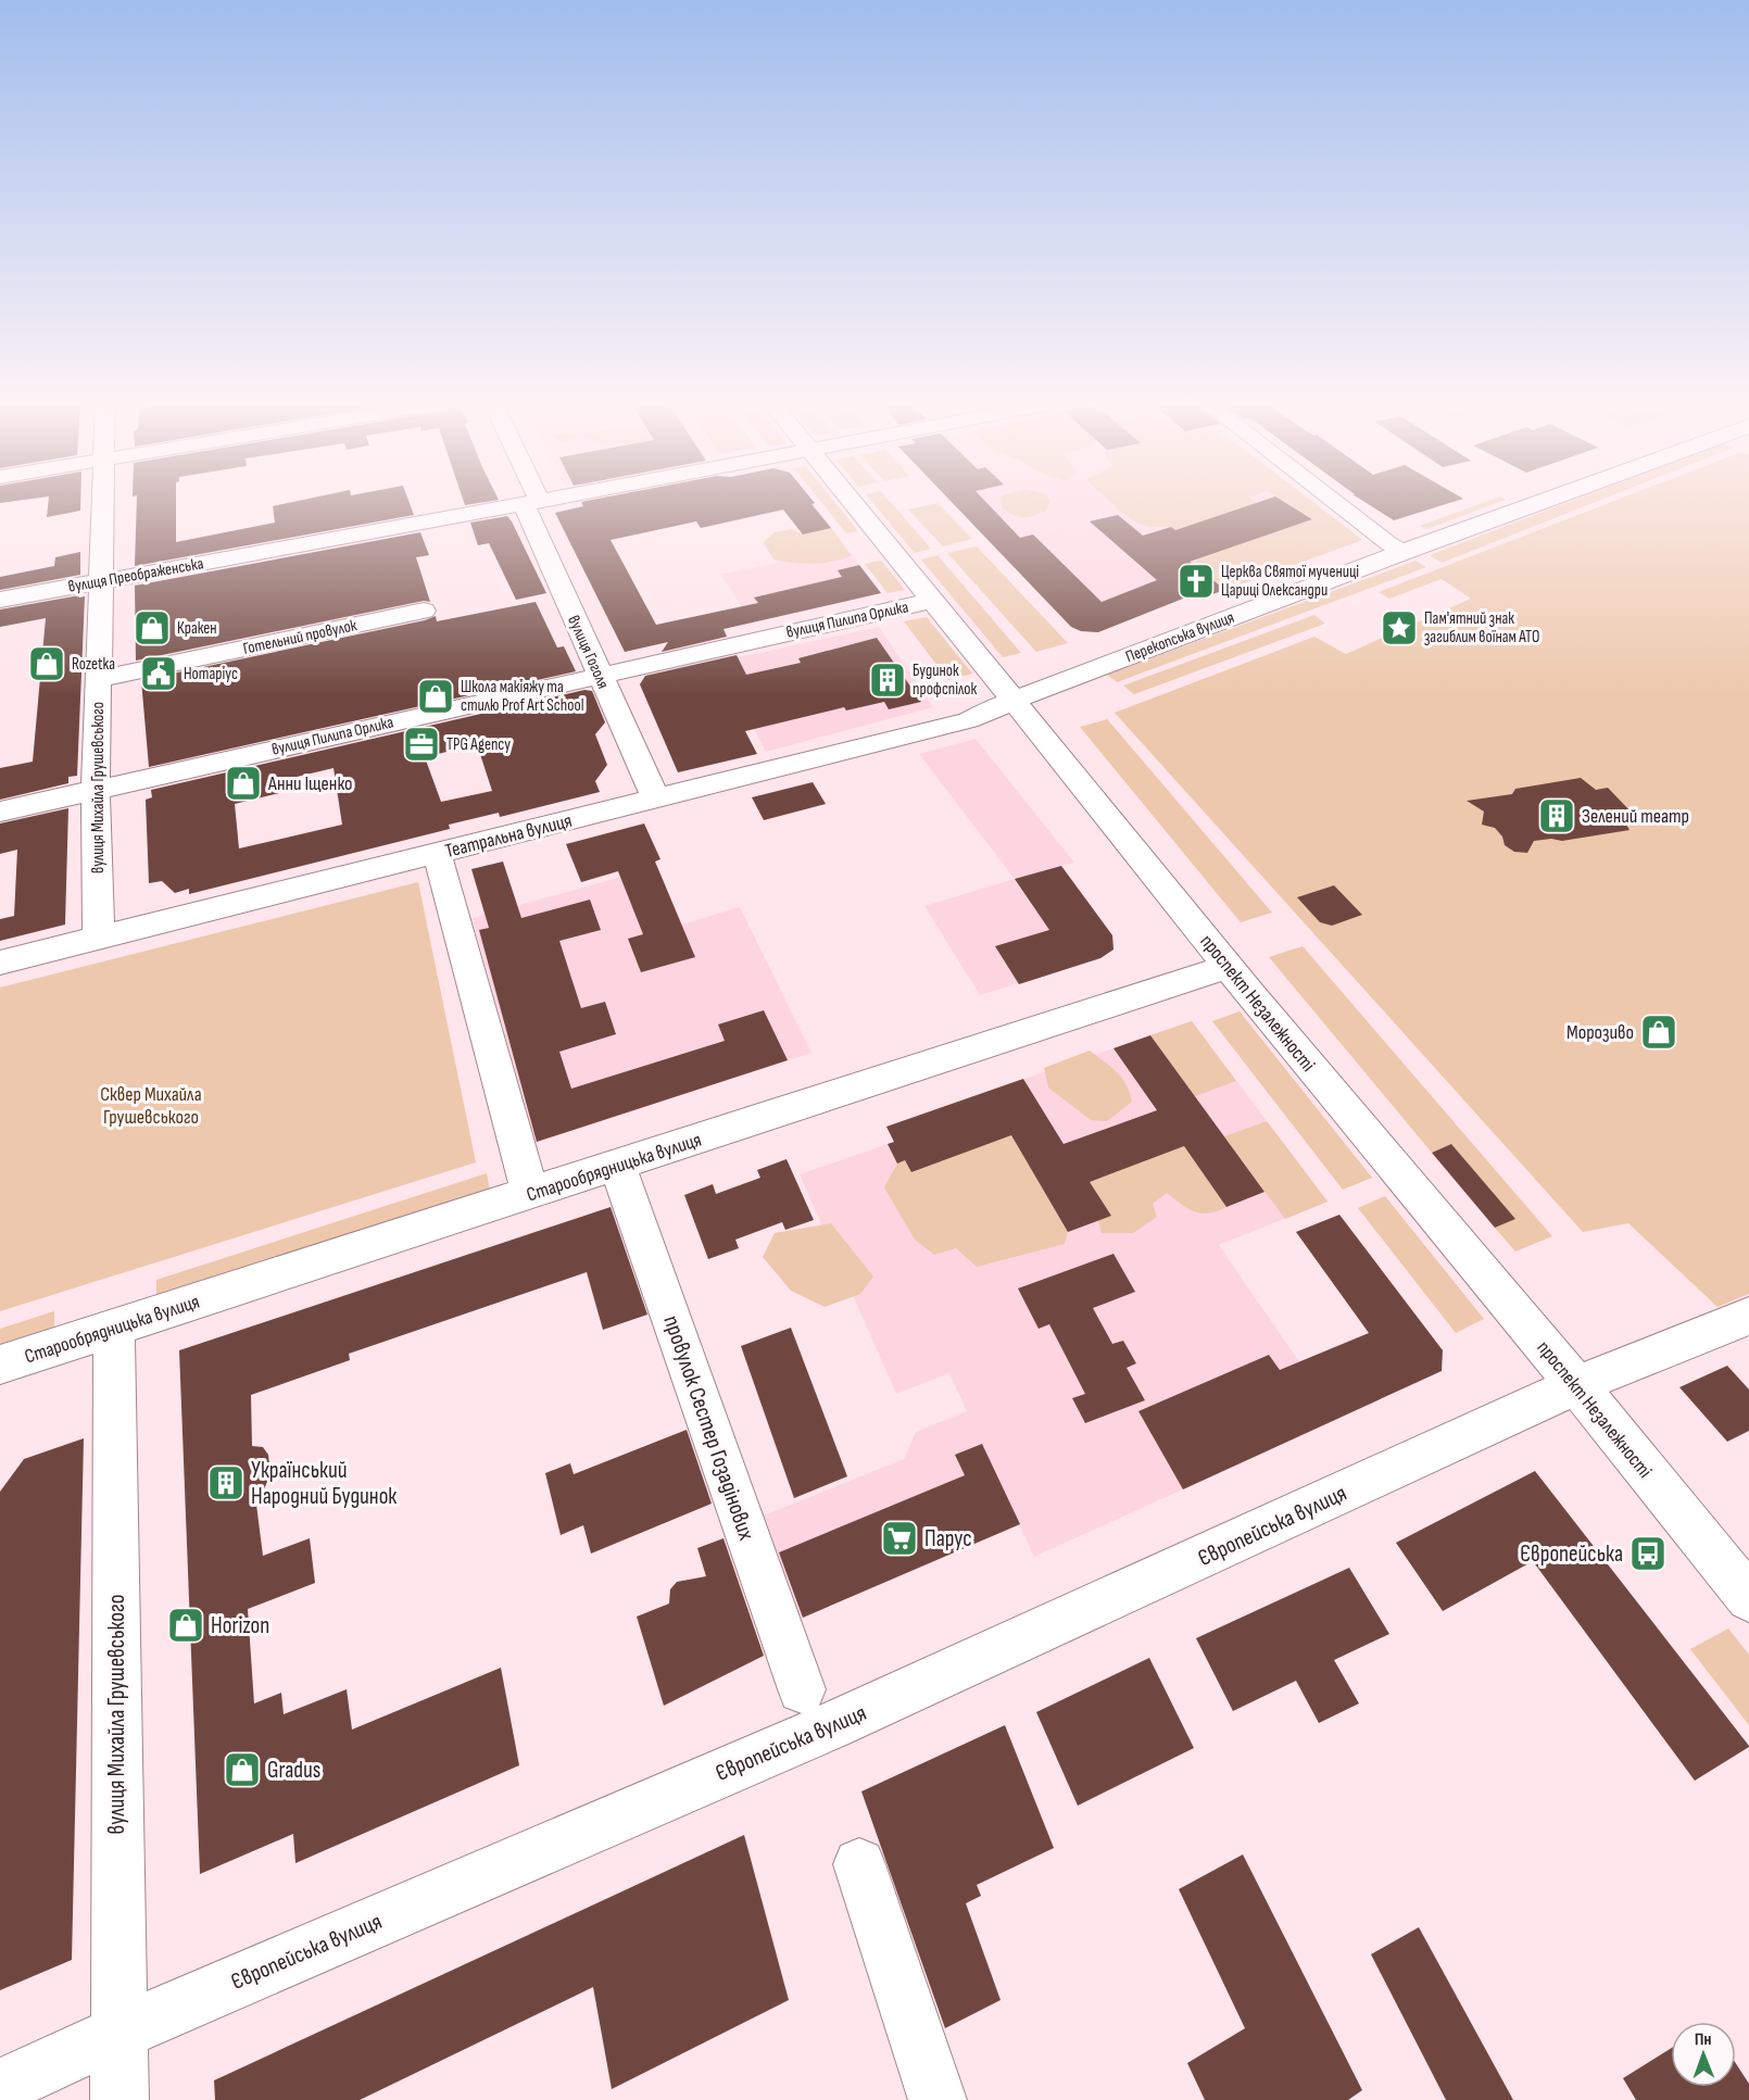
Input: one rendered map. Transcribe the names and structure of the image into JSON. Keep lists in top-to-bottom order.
{
  "streets": {
    "main road": ["Перекопська вулиця", "проспект Незалежності"],
    "street": [
      "вулиця Преображенська",
      "вулиця Пилипа Орлика",
      "Готельний провулок",
      "вулиця Гоголя",
      "вулиця Михайла Грушевського",
      "Театральна вулиця",
      "Старообрядницька вулиця",
      "провулок Сестер Гозадінових",
      "Європейська вулиця"
    ]
  },
  "crossings": [
    ["вулиця Преображенська", "вулиця Гоголя"],
    ["вулиця Преображенська", "вулиця Михайла Грушевського"],
    ["вулиця Пилипа Орлика", "вулиця Гоголя"],
    ["вулиця Пилипа Орлика", "вулиця Михайла Грушевського"],
    ["вулиця Пилипа Орлика", "проспект Незалежності"],
    ["Готельний провулок", "вулиця Михайла Грушевського"],
    ["Перекопська вулиця", "Театральна вулиця"],
    ["Перекопська вулиця", "проспект Незалежності"],
    ["вулиця Гоголя", "Театральна вулиця"],
    ["вулиця Михайла Грушевського", "Театральна вулиця"],
    ["вулиця Михайла Грушевського", "Старообрядницька вулиця"],
    ["вулиця Михайла Грушевського", "Європейська вулиця"],
    ["Театральна вулиця", "проспект Незалежності"],
    ["проспект Незалежності", "Старообрядницька вулиця"],
    ["проспект Незалежності", "Європейська вулиця"],
    ["Старообрядницька вулиця", "провулок Сестер Гозадінових"]
  ],
  "parks": ["Сквер Михайла Грушевського"],
  "places": {
    "church": ["Церква Святої мучениці Цариці Олександри"],
    "shop": [
      "Кракен",
      "Rozetka",
      "Школа макіяжу та стилю Prof Art School",
      "Анни Іщенко",
      "Морозиво",
      "Horizon",
      "Gradus"
    ],
    "place": ["Пам'ятний знак загиблим воїнам АТО"],
    "public building": ["Нотаріус"],
    "building": ["Будинок профспілок", "Зелений театр", "Український Народний Будинок"],
    "office": ["TPG Agency"],
    "supermarket": ["Парус"],
    "bus stop": ["Європейська"]
  },
  "north": "top"
}
